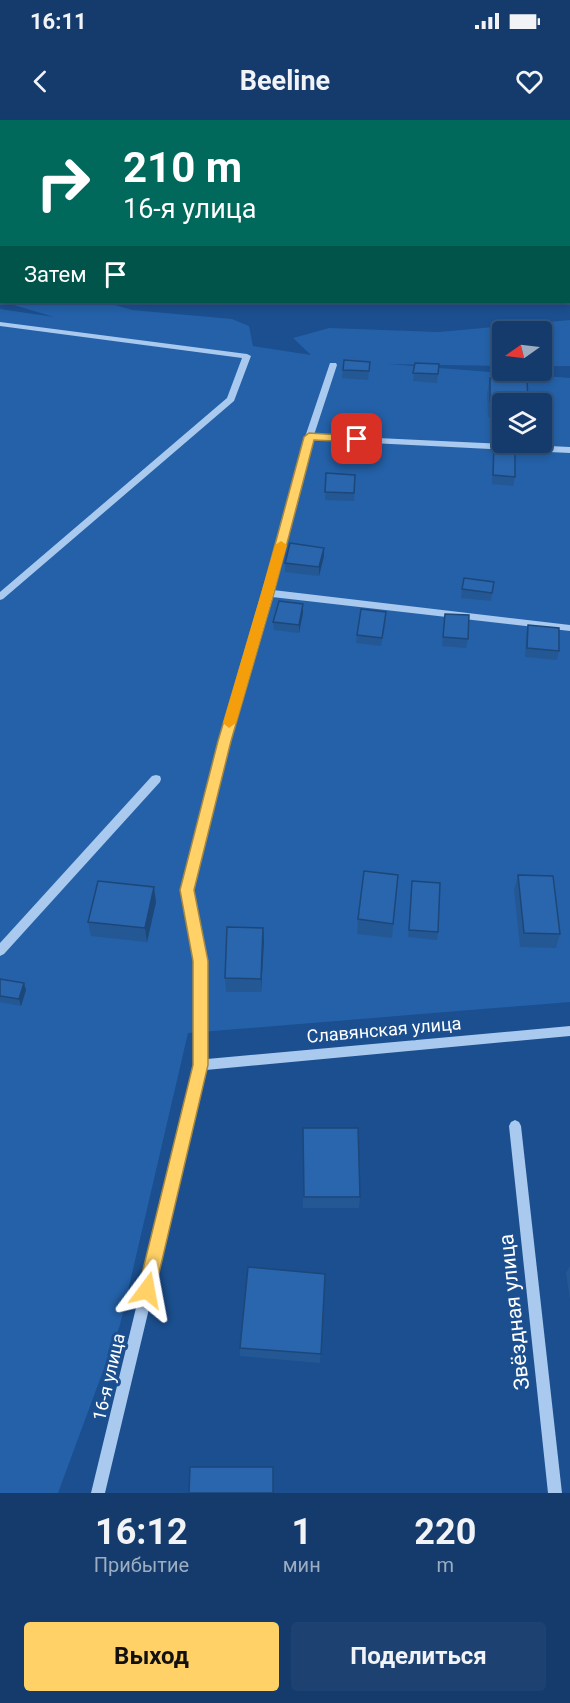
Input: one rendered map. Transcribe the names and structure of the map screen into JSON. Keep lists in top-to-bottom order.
{
  "streets": {
    "street": ["Славянская улица", "Звёздная улица", "16-я улица"]
  },
  "crossings": [
    ["Славянская улица", "16-я улица"]
  ],
  "north": "left",
  "page": {
    "status": "16:11",
    "header": "Beeline",
    "turn": ["210 m", "16-я улица"],
    "then": "Затем",
    "eta": [
      "16:12",
      "Прибытие",
      "1",
      "мин",
      "220",
      "m"
    ],
    "buttons": ["Выход", "Поделиться"]
  }
}
